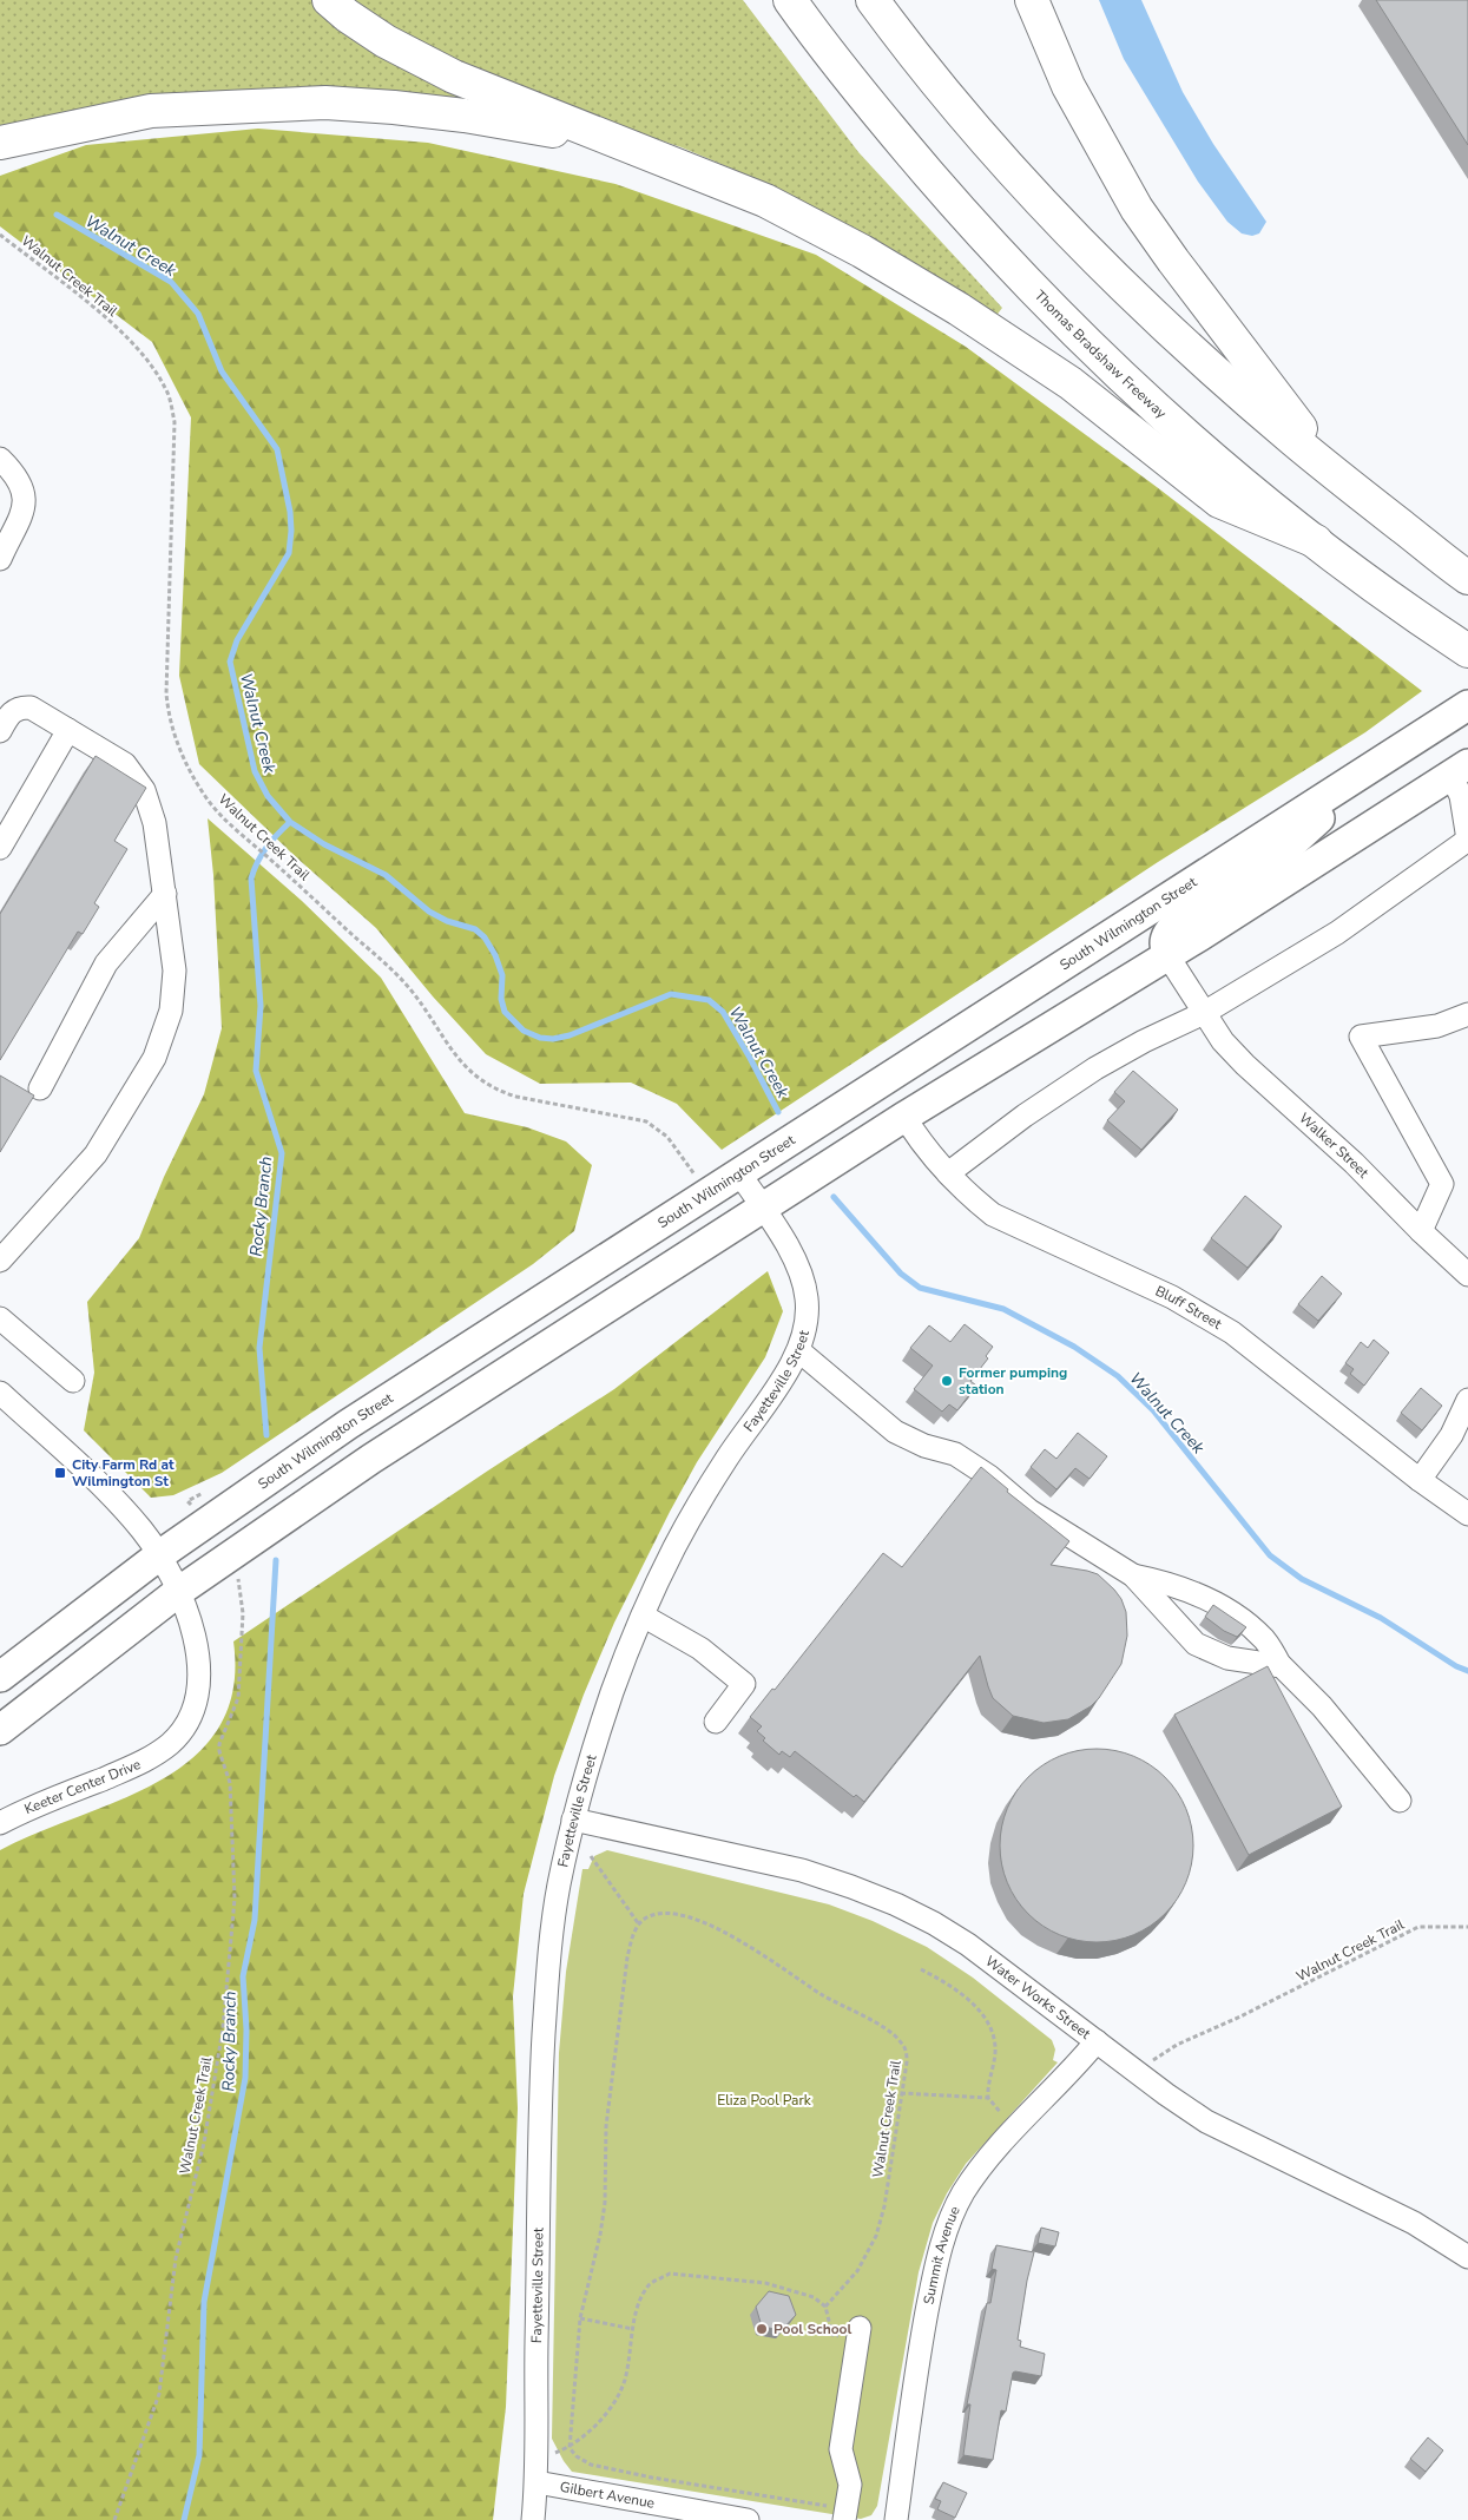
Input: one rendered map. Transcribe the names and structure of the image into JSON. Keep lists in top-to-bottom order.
{
  "streets": {
    "highway": ["Thomas Bradshaw Freeway"],
    "main road": ["South Wilmington Street"],
    "street": [
      "Walker Street",
      "Bluff Street",
      "Fayetteville Street",
      "Keeter Center Drive",
      "Water Works Street",
      "Summit Avenue",
      "Gilbert Avenue"
    ],
    "path": ["Walnut Creek Trail"]
  },
  "crossings": [
    ["South Wilmington Street", "Fayetteville Street"],
    ["South Wilmington Street", "Keeter Center Drive"],
    ["Fayetteville Street", "Water Works Street"],
    ["Fayetteville Street", "Gilbert Avenue"],
    ["Water Works Street", "Summit Avenue"]
  ],
  "water": ["Walnut Creek", "Rocky Branch"],
  "parks": ["Eliza Pool Park"],
  "places": {
    "other": ["Former pumping station", "Pool School"],
    "transit": ["City Farm Rd at Wilmington St"]
  }
}
